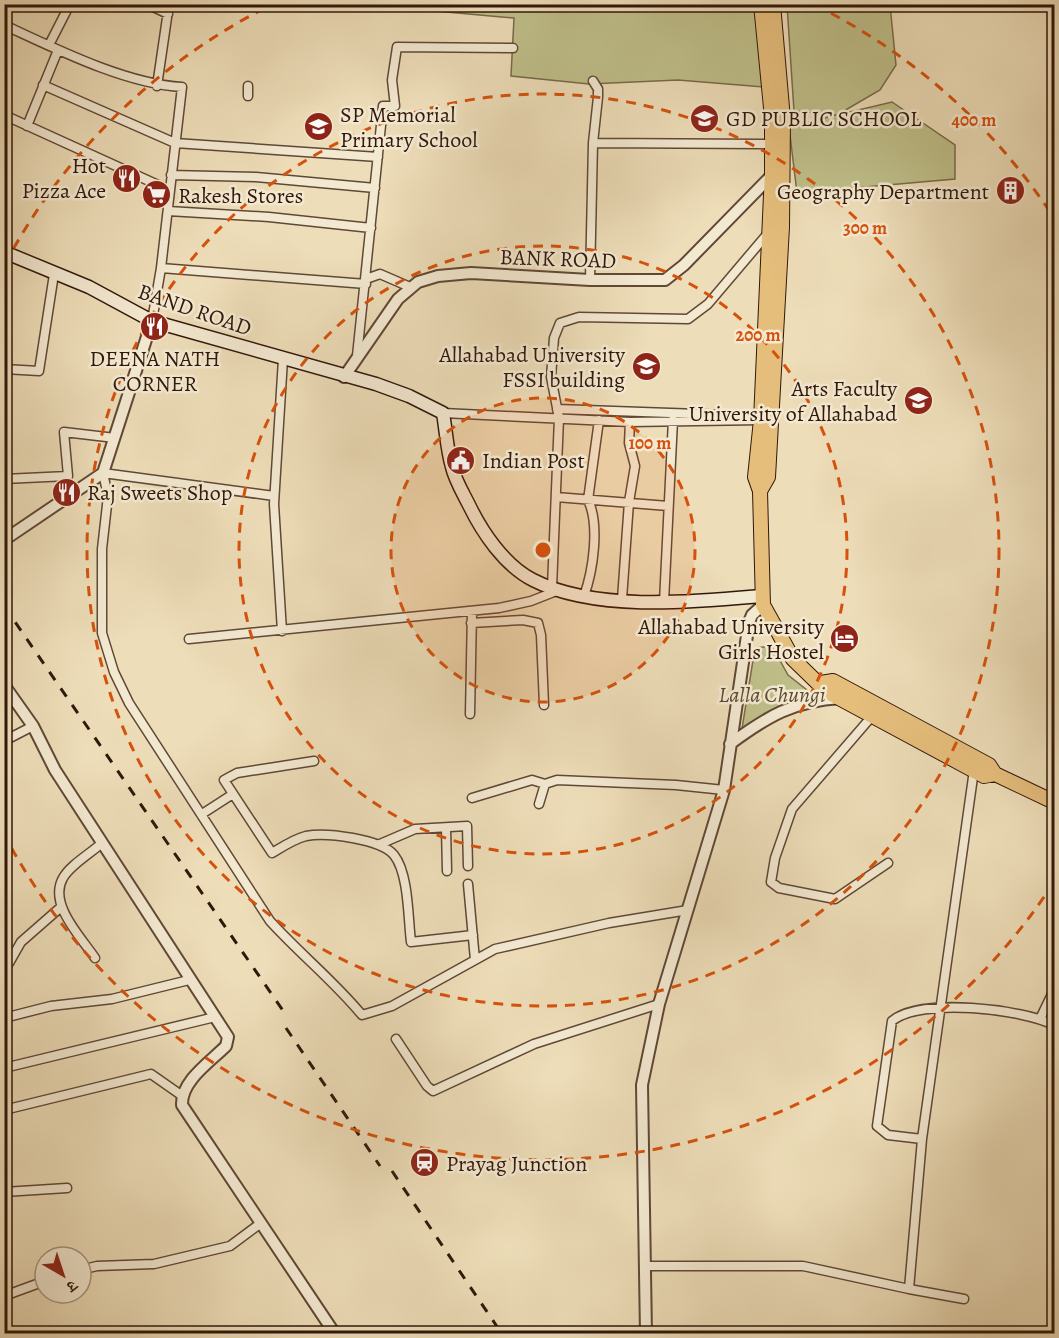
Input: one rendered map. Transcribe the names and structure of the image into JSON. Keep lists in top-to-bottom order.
{
  "streets": {
    "main road": ["BAND ROAD"],
    "street": ["BANK ROAD"]
  },
  "crossings": [
    ["BANK ROAD", "BAND ROAD"]
  ],
  "parks": ["Lalla Chungi"],
  "places": {
    "school or university": [
      "GD PUBLIC SCHOOL",
      "SP Memorial Primary School",
      "Allahabad University FSSI building",
      "Arts Faculty University of Allahabad"
    ],
    "restaurant": ["Hot Pizza Ace", "DEENA NATH CORNER", "Raj Sweets Shop"],
    "building": ["Geography Department"],
    "supermarket": ["Rakesh Stores"],
    "public building": ["Indian Post"],
    "hotel": ["Allahabad University Girls Hostel"],
    "station": ["Prayag Junction"]
  },
  "north": "bottom right",
  "rings": [
    "400 m",
    "300 m",
    "200 m",
    "100 m"
  ]
}
